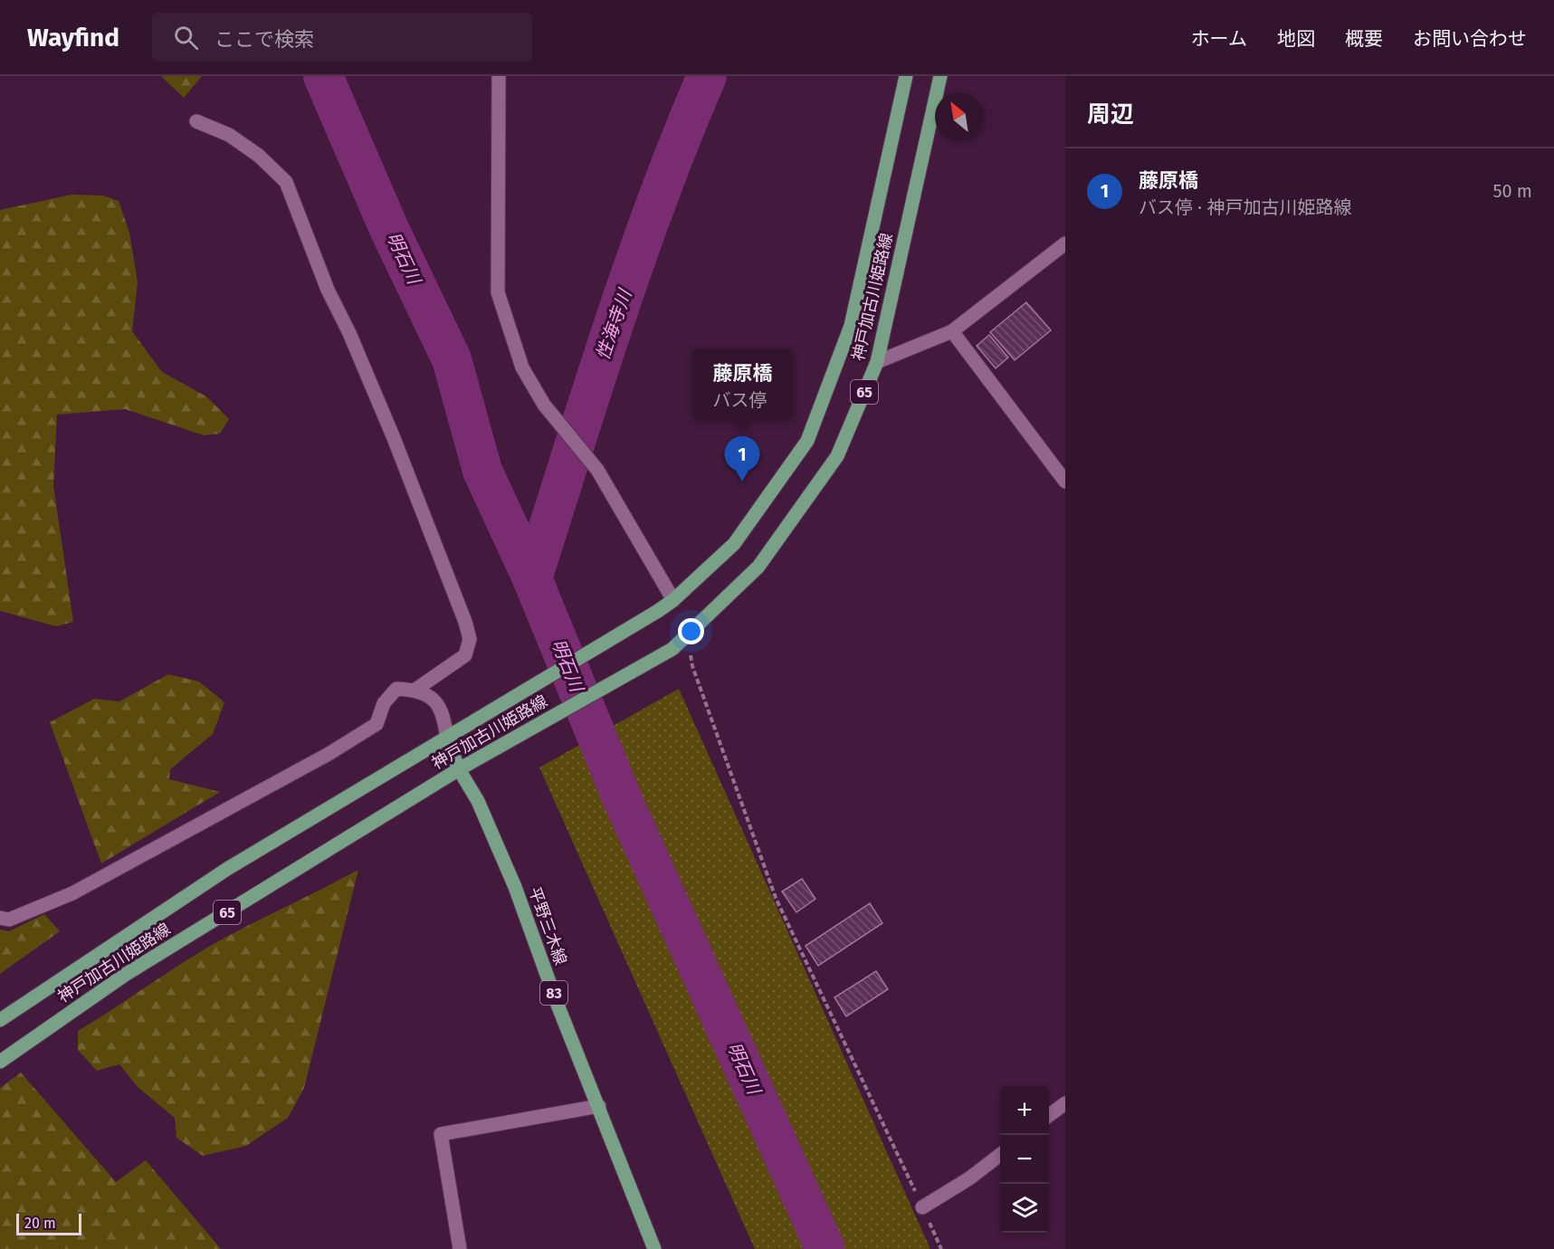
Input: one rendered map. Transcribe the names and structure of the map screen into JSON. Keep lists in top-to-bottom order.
{
  "streets": {
    "main road": [
      "神戸加古川姫路線",
      "65",
      "平野三木線",
      "83"
    ]
  },
  "crossings": [
    ["神戸加古川姫路線", "平野三木線"]
  ],
  "water": ["明石川", "性海寺川"],
  "scale_bar": "20 m",
  "north": "top left",
  "page": {
    "header": "Wayfind",
    "search": "ここで検索",
    "nav": [
      "ホーム",
      "地図",
      "概要",
      "お問い合わせ"
    ],
    "heading": "周辺",
    "list": [
      {
        "mark": "1",
        "name": "藤原橋",
        "note": "バス停 · 神戸加古川姫路線",
        "value": "50 m"
      }
    ],
    "popup": ["藤原橋", "バス停"],
    "pins": "1",
    "map_buttons": ["+", "−"],
    "scale": "20 m"
  }
}
